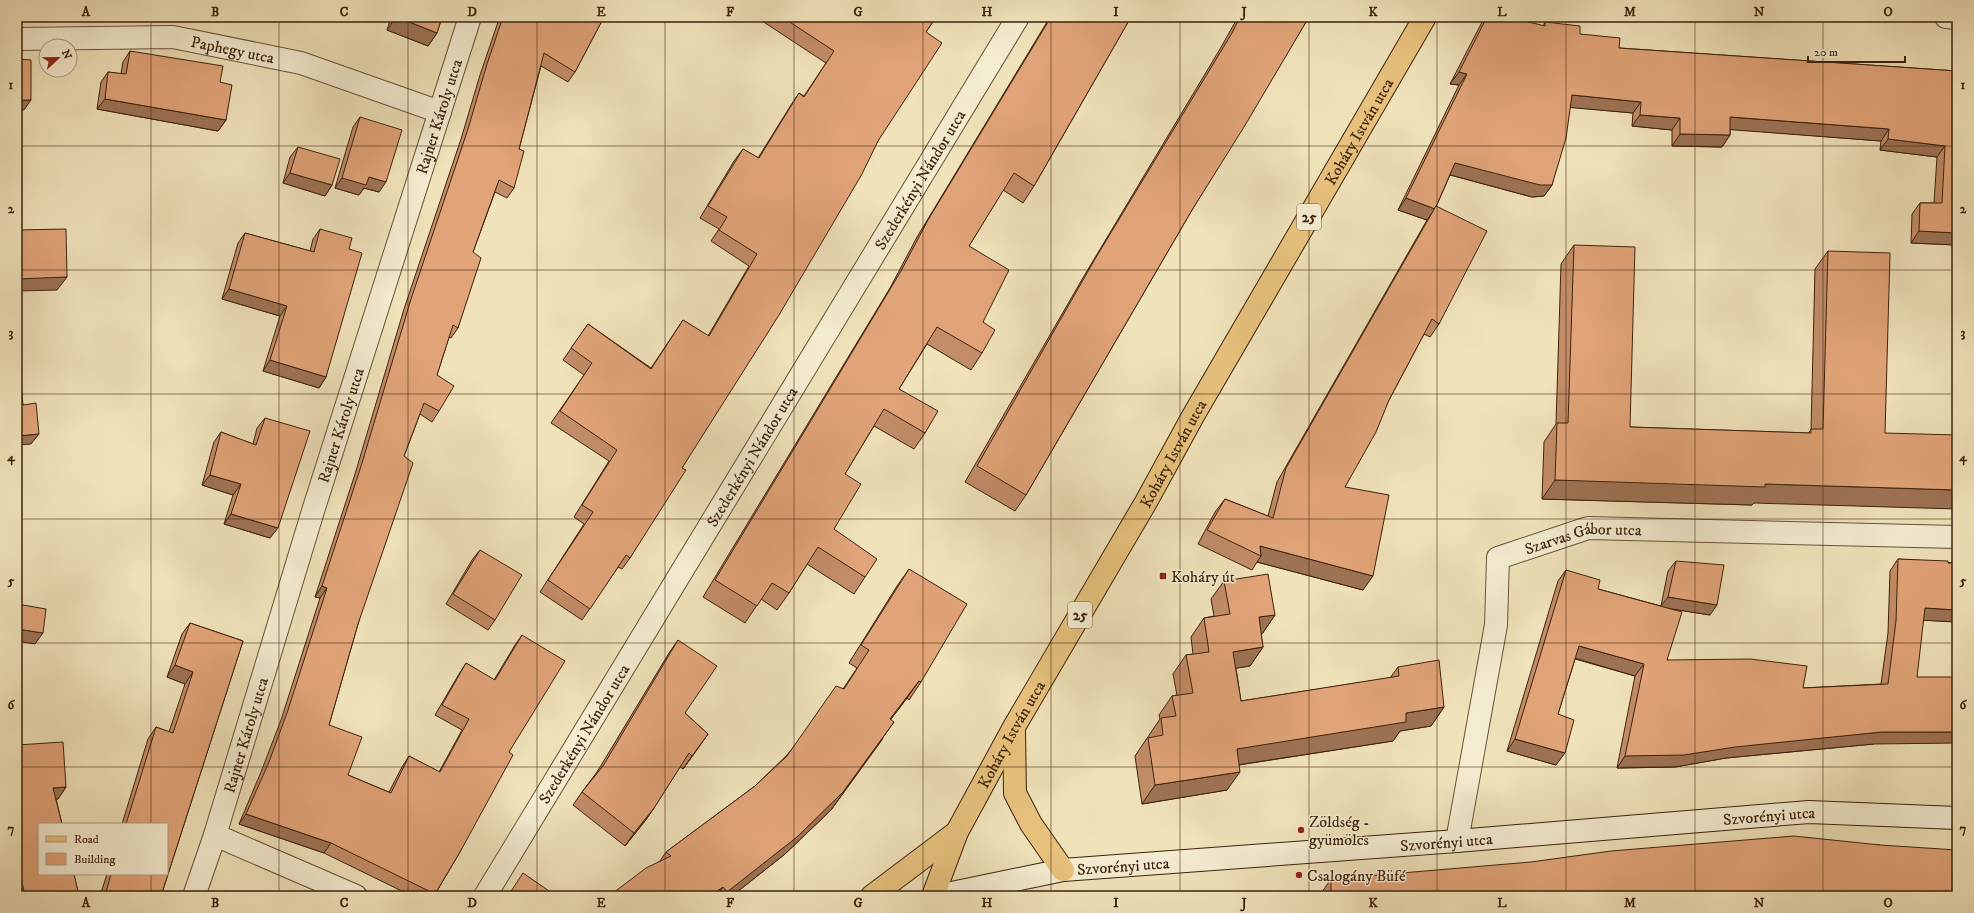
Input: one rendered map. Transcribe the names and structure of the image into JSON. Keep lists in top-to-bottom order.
{
  "streets": {
    "main road": ["Koháry István utca", "25"],
    "street": [
      "Paphegy utca",
      "Rajner Károly utca",
      "Szederkényi Nándor utca",
      "Szarvas Gábor utca",
      "Szvorényi utca"
    ]
  },
  "crossings": [
    ["Paphegy utca", "Rajner Károly utca"],
    ["Szarvas Gábor utca", "Szvorényi utca"]
  ],
  "places": {
    "transit": ["Koháry út"],
    "other": ["Zöldség - gyümölcs", "Csalogány Büfé"]
  },
  "legend": ["Road", "Building"],
  "scale_bar": "20 m",
  "north": "right",
  "grid": {
    "columns": [
      "A",
      "B",
      "C",
      "D",
      "E",
      "F",
      "G",
      "H",
      "I",
      "J",
      "K",
      "L",
      "M",
      "N",
      "O"
    ],
    "rows": [
      "1",
      "2",
      "3",
      "4",
      "5",
      "6",
      "7"
    ]
  }
}
